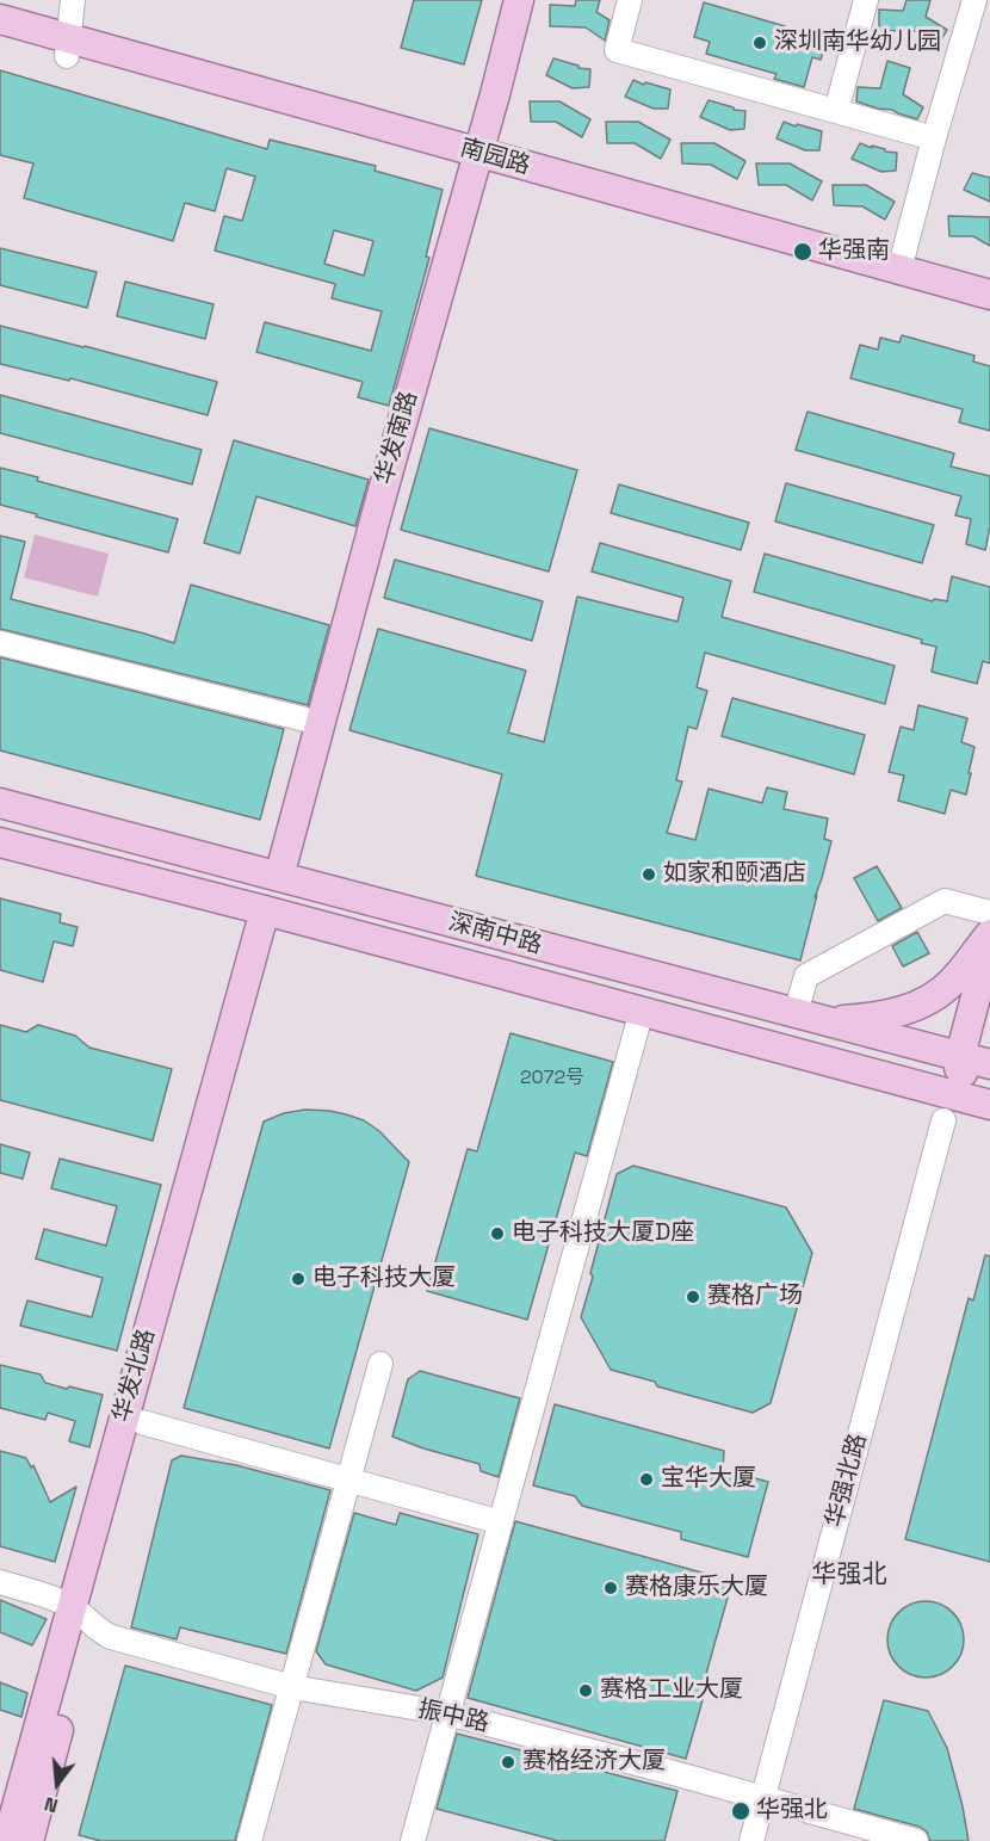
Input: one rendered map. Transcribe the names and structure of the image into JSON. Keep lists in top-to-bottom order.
{
  "streets": {
    "main road": [
      "南园路",
      "华发南路",
      "深南中路",
      "华发北路"
    ],
    "street": ["华强北路", "振中路"]
  },
  "crossings": [
    ["南园路", "华发南路"],
    ["华发南路", "深南中路"],
    ["深南中路", "华发北路"],
    ["华发北路", "振中路"],
    ["华强北路", "振中路"]
  ],
  "districts": ["华强北"],
  "places": [
    "深圳南华幼儿园",
    "华强南",
    "如家和颐酒店",
    "电子科技大厦D座",
    "电子科技大厦",
    "赛格广场",
    "宝华大厦",
    "赛格康乐大厦",
    "赛格工业大厦",
    "赛格经济大厦",
    "华强北"
  ],
  "house_numbers": ["2072号"],
  "north": "bottom"
}
